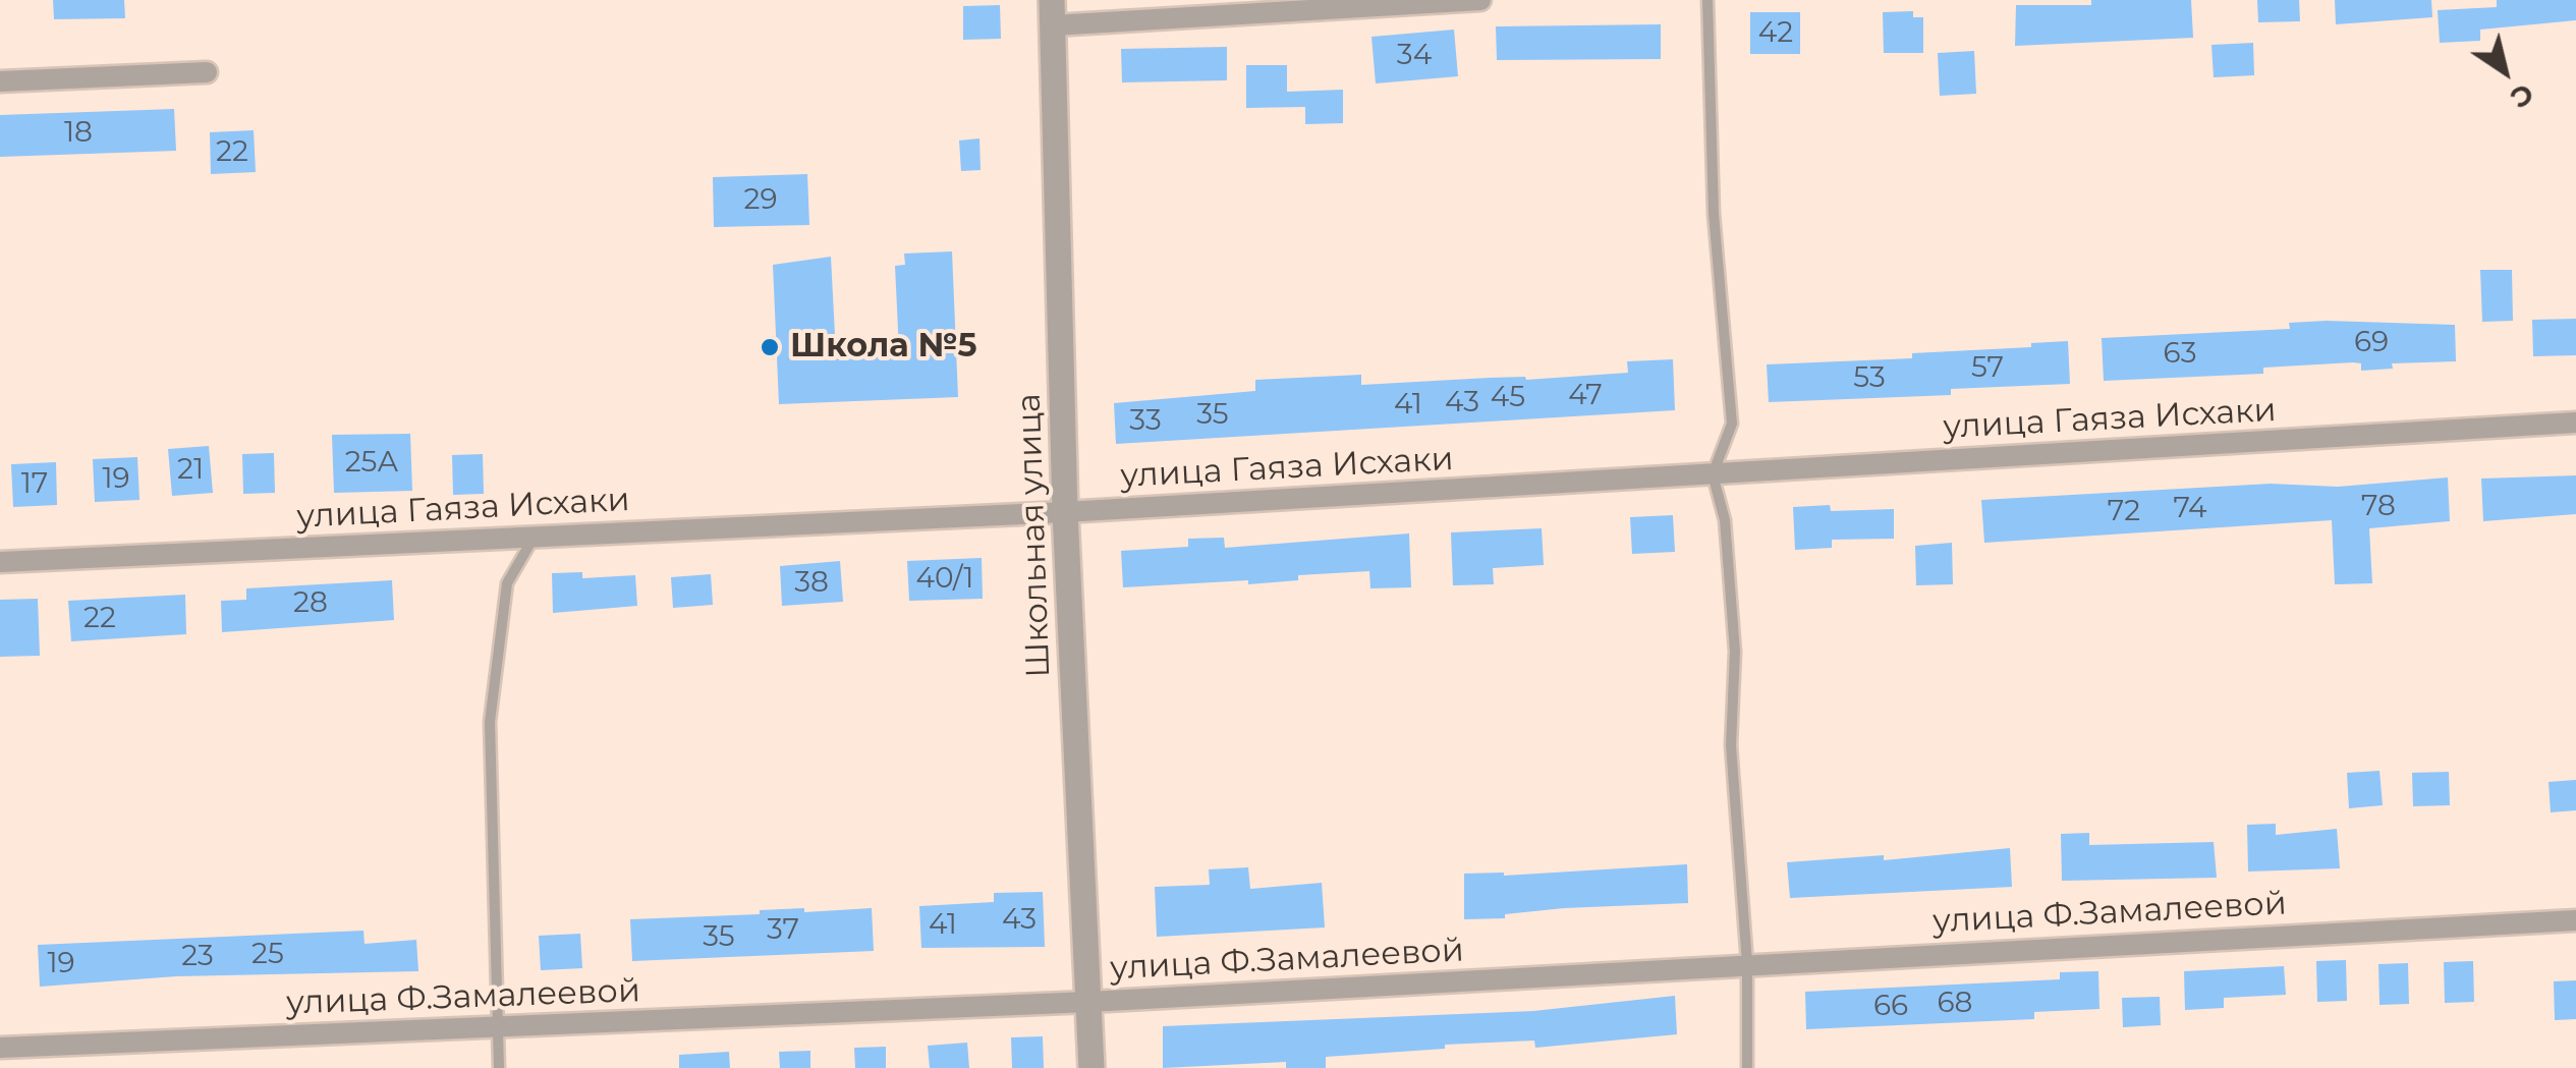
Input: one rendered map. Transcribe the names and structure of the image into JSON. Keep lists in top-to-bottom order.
{
  "streets": {
    "street": ["улица Гаяза Исхаки", "Школьная улица", "улица Ф.Замалеевой"]
  },
  "crossings": [
    ["улица Гаяза Исхаки", "Школьная улица"],
    ["Школьная улица", "улица Ф.Замалеевой"]
  ],
  "places": ["Школа №5"],
  "house_numbers": [
    "42",
    "34",
    "18",
    "22",
    "29",
    "69",
    "63",
    "57",
    "53",
    "47",
    "45",
    "43",
    "41",
    "35",
    "33",
    "25А",
    "21",
    "19",
    "17",
    "78",
    "74",
    "72",
    "40/1",
    "38",
    "28",
    "22",
    "43",
    "41",
    "37",
    "35",
    "25",
    "23",
    "19",
    "68",
    "66"
  ],
  "north": "bottom right"
}
